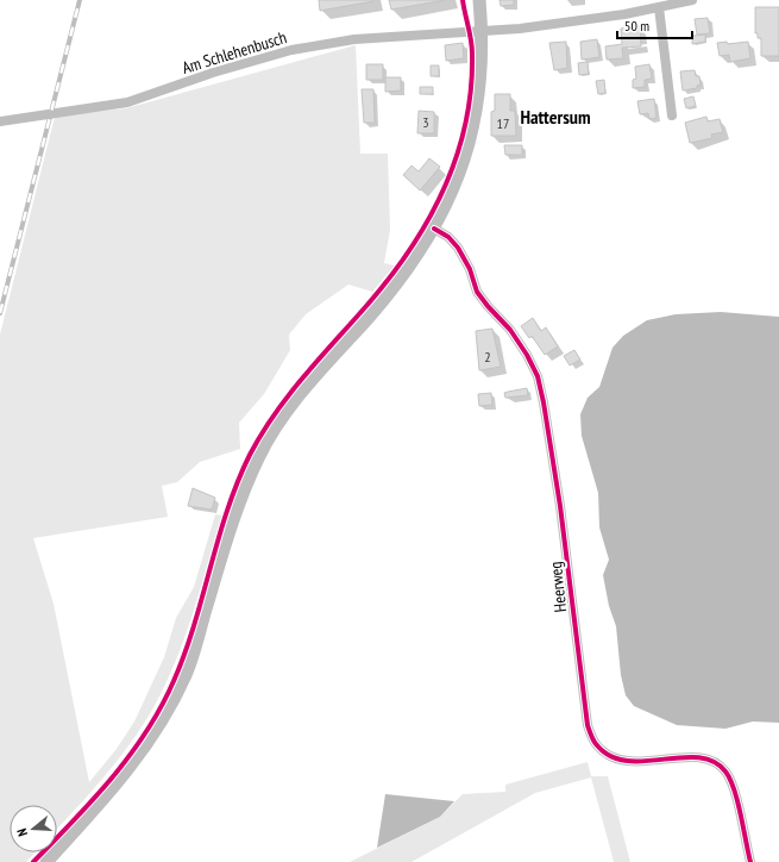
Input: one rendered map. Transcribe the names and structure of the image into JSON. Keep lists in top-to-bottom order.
{
  "streets": {
    "street": ["Am Schlehenbusch", "Heerweg"]
  },
  "districts": ["Hattersum"],
  "house_numbers": ["3", "17", "2"],
  "scale_bar": "50 m",
  "north": "left"
}
